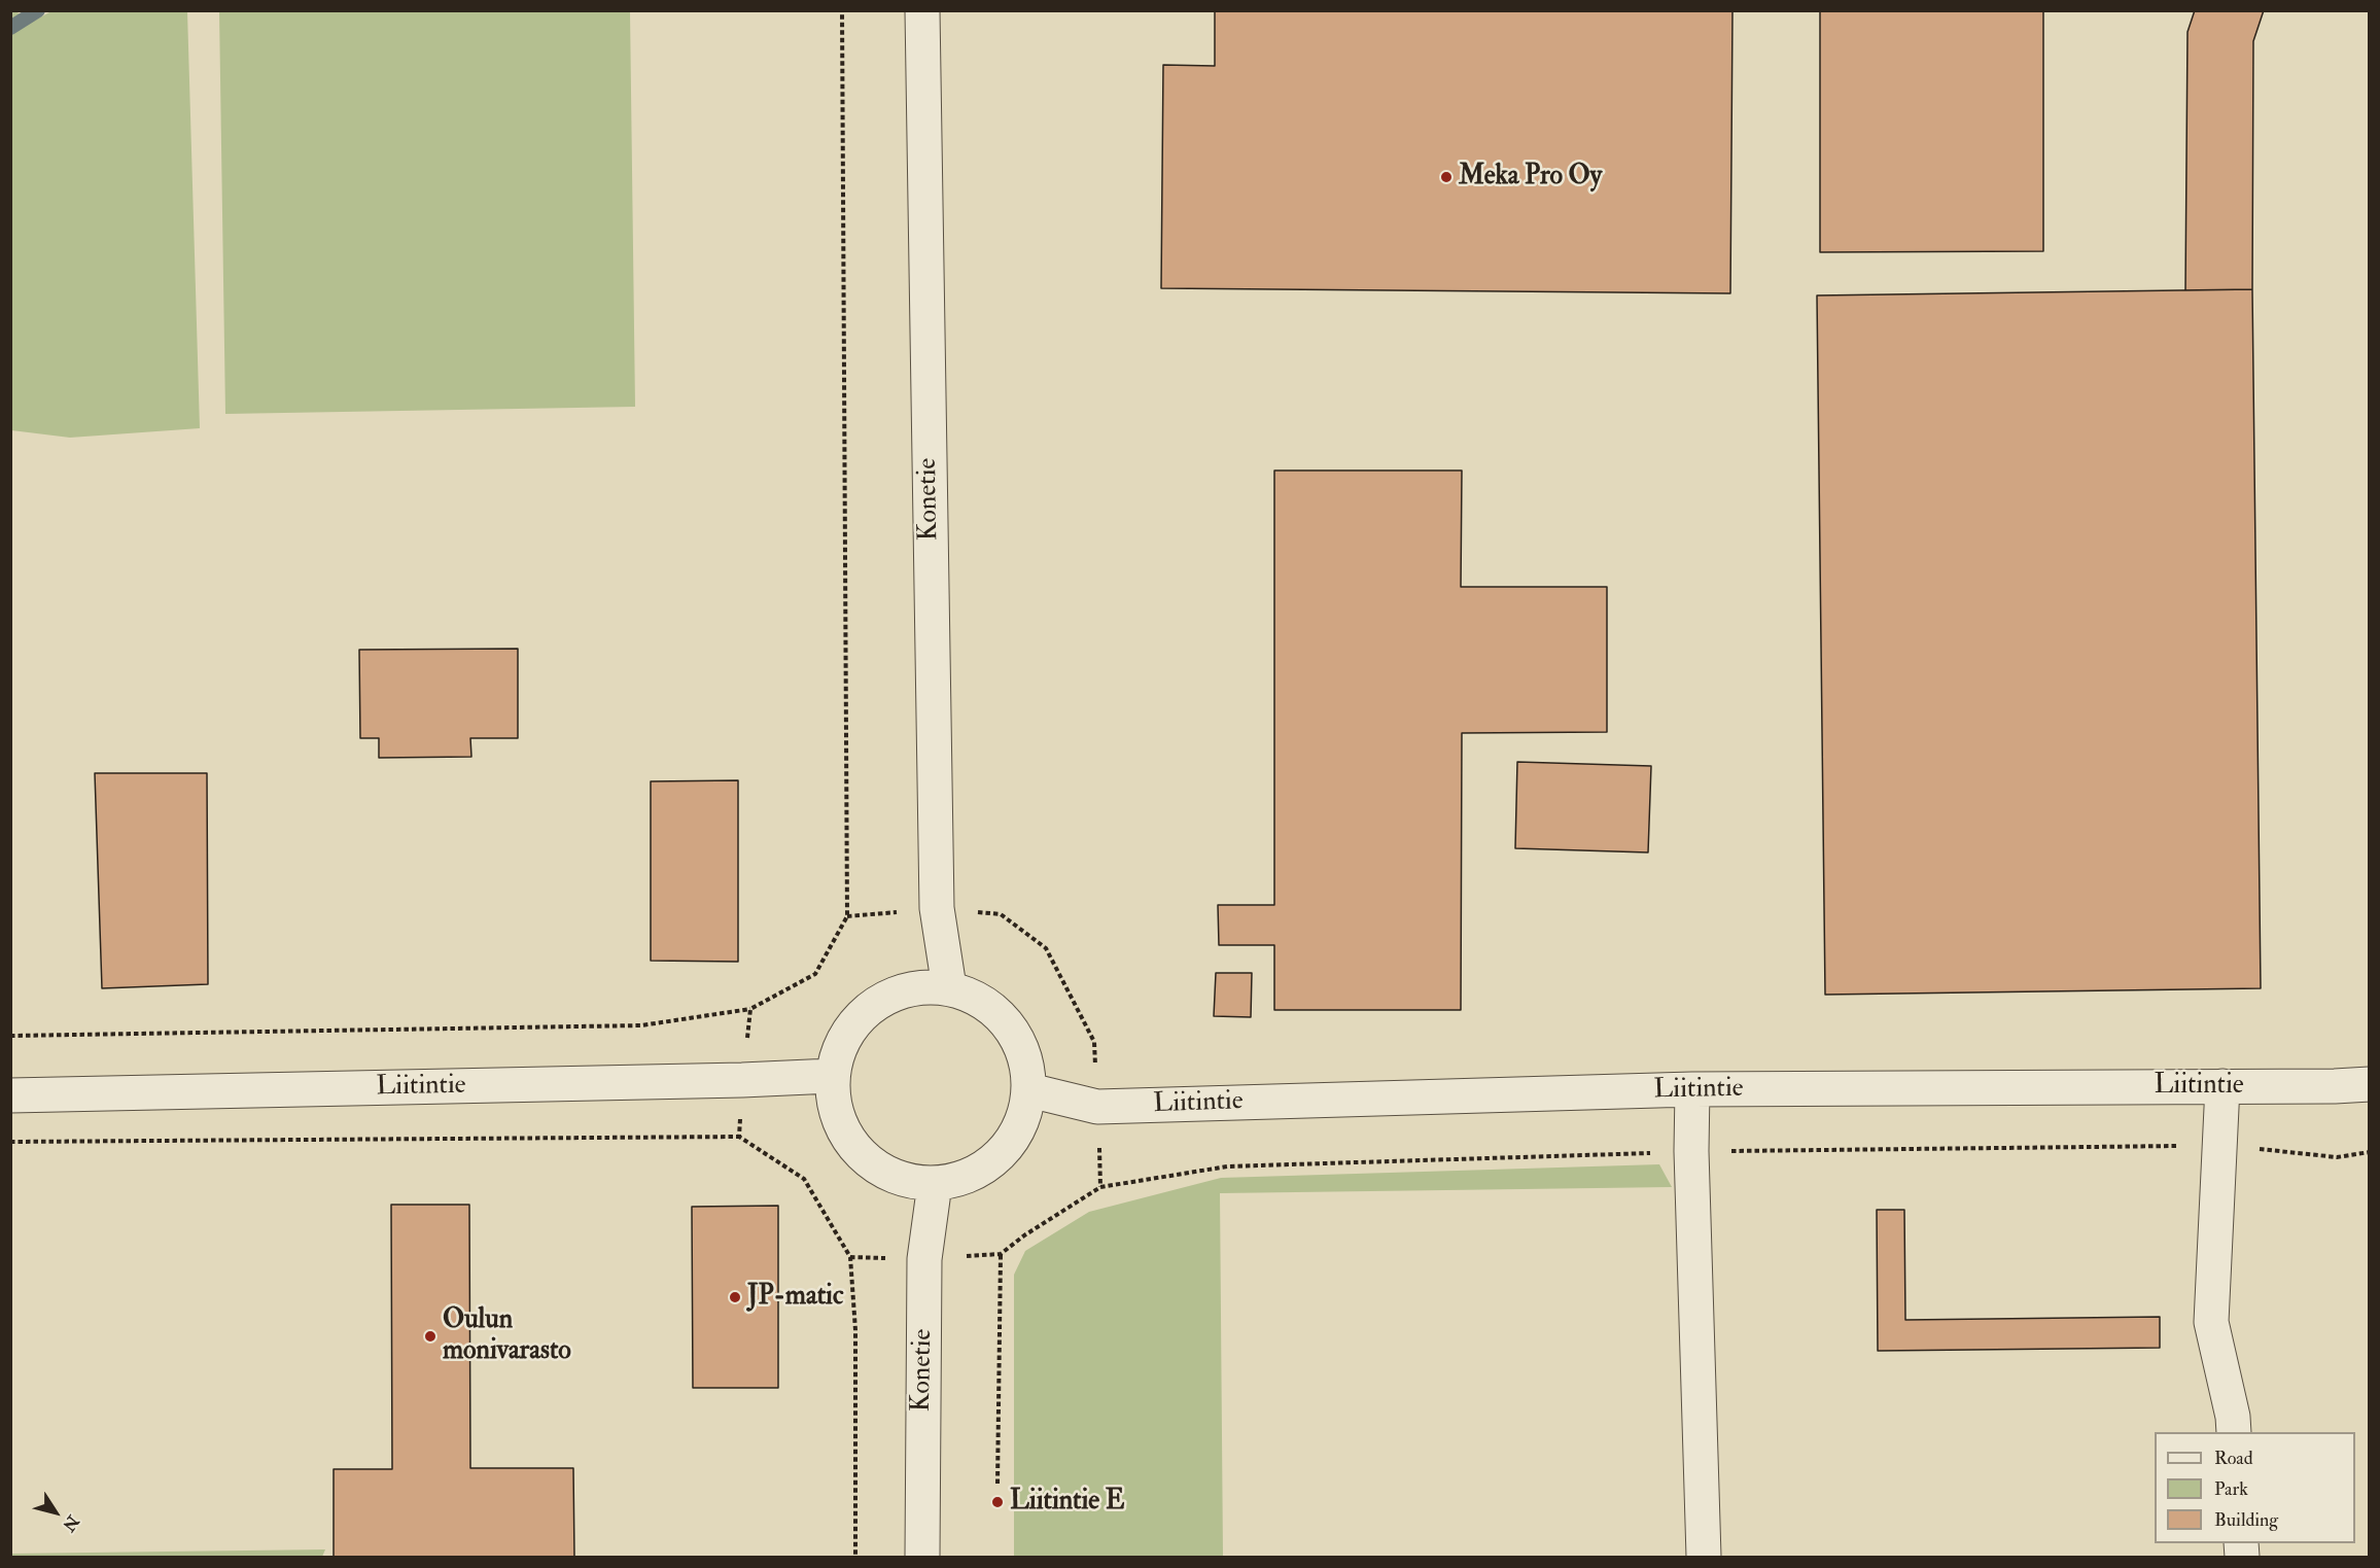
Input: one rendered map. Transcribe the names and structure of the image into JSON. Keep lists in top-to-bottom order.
{
  "streets": {
    "street": ["Konetie", "Liitintie"]
  },
  "crossings": [
    ["Konetie", "Liitintie"]
  ],
  "places": [
    "Meka Pro Oy",
    "JP-matic",
    "Oulun monivarasto",
    "Liitintie E"
  ],
  "legend": ["Road", "Park", "Building"],
  "north": "bottom right"
}
